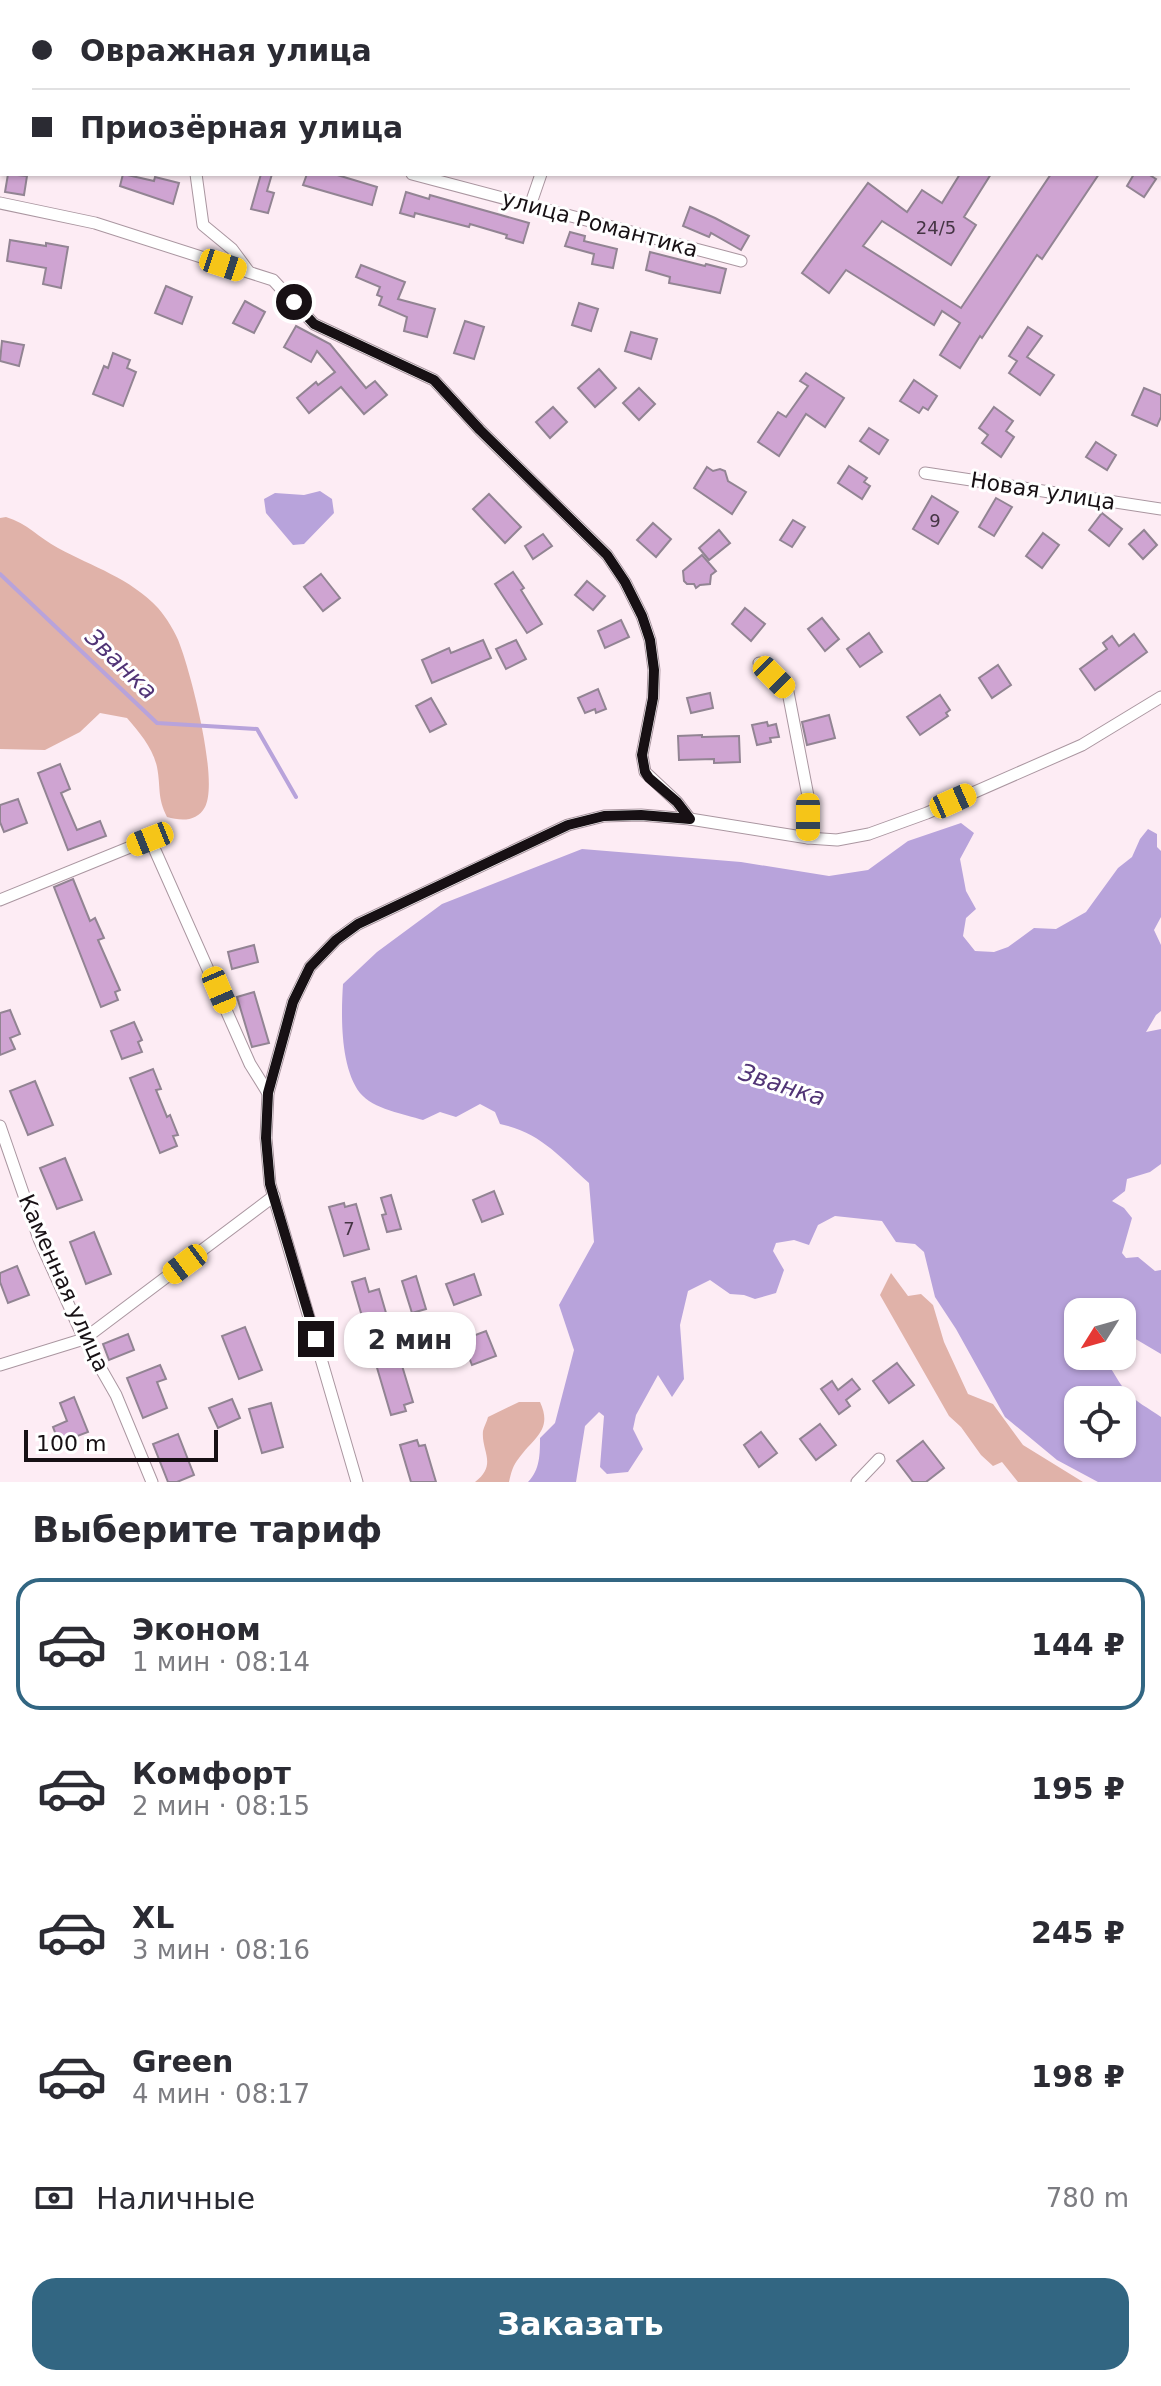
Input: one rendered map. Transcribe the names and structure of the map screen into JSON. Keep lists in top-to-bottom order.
{
  "streets": {
    "street": ["улица Романтика", "Новая улица", "Каменная улица"]
  },
  "water": ["Званка"],
  "house_numbers": ["24/5", "9", "7"],
  "scale_bar": "100 m",
  "north": "bottom left",
  "page": {
    "banner": ["Овражная улица", "Приозёрная улица"],
    "bubble": "2 мин",
    "scale": "100 m",
    "heading": "Выберите тариф",
    "list": [
      {
        "name": "Эконом",
        "note": "1 мин · 08:14",
        "value": "144 ₽"
      },
      {
        "name": "Комфорт",
        "note": "2 мин · 08:15",
        "value": "195 ₽"
      },
      {
        "name": "XL",
        "note": "3 мин · 08:16",
        "value": "245 ₽"
      },
      {
        "name": "Green",
        "note": "4 мин · 08:17",
        "value": "198 ₽"
      }
    ],
    "pay": ["Наличные", "780 m"],
    "buttons": "Заказать"
  }
}
